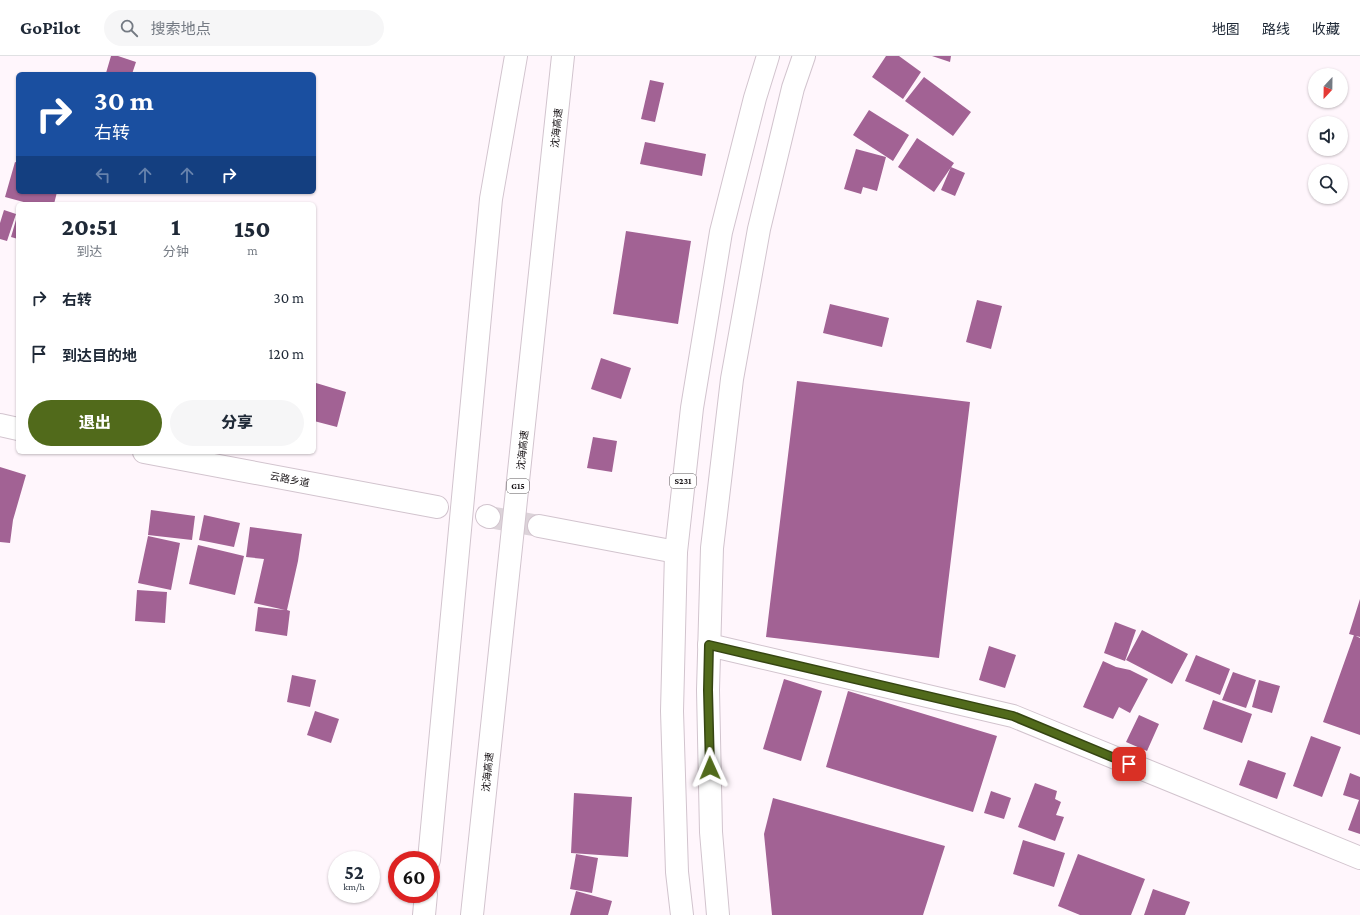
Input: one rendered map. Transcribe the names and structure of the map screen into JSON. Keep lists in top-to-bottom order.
{
  "streets": {
    "main road": [
      "沈海高速",
      "云路乡道",
      "S231",
      "G15"
    ]
  },
  "north": "bottom",
  "page": {
    "header": "GoPilot",
    "search": "搜索地点",
    "nav": ["地图", "路线", "收藏"],
    "turn": ["30 m", "右转"],
    "eta": [
      "20:51",
      "到达",
      "1",
      "分钟",
      "150",
      "m"
    ],
    "list": [
      {
        "name": "右转",
        "value": "30 m"
      },
      {
        "name": "到达目的地",
        "value": "120 m"
      }
    ],
    "buttons": ["退出", "分享"],
    "speed": "52 km/h",
    "limit": "60"
  }
}
